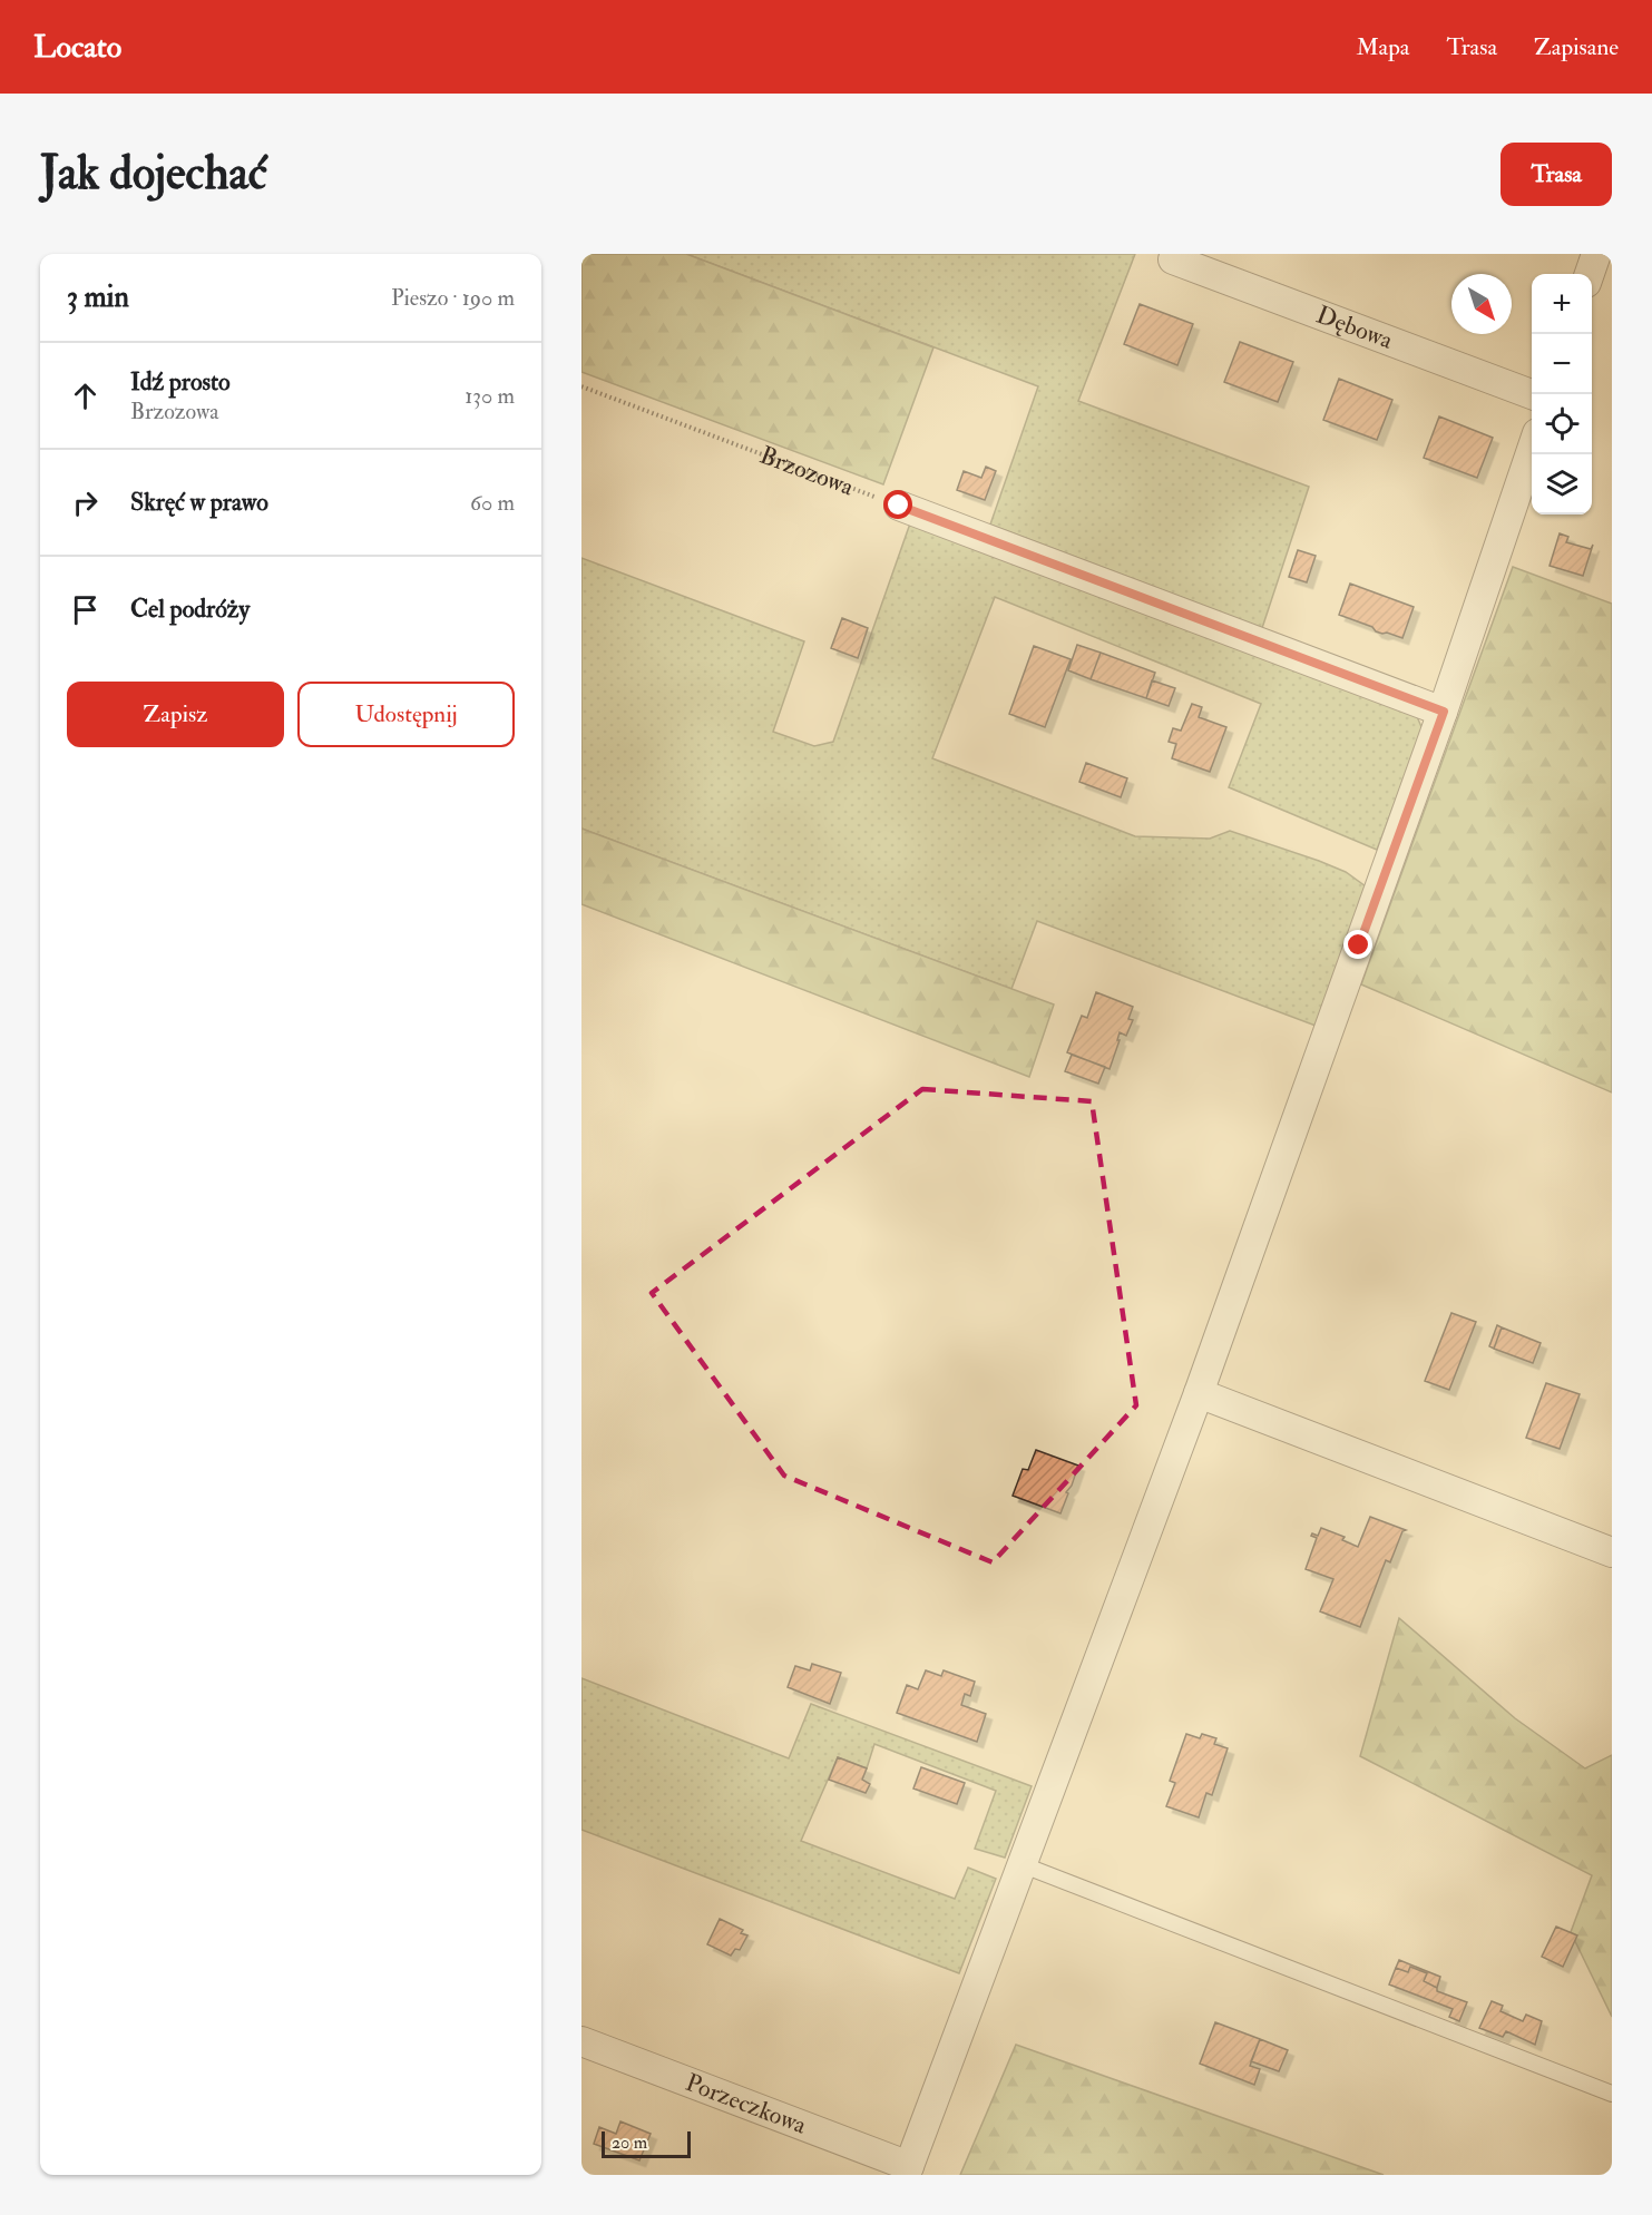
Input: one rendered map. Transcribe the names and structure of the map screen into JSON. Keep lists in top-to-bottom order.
{
  "streets": {
    "street": ["Dębowa", "Porzeczkowa"],
    "path": ["Brzozowa"]
  },
  "scale_bar": "20 m",
  "north": "bottom right",
  "page": {
    "header": "Locato",
    "nav": ["Mapa", "Trasa", "Zapisane"],
    "buttons": [
      "Trasa",
      ["Zapisz", "Udostępnij"]
    ],
    "title": "Jak dojechać",
    "heading": ["3 min", "Pieszo · 190 m"],
    "map_buttons": ["+", "−"],
    "list": [
      ["Idź prosto", "Brzozowa", "130 m"],
      ["Skręć w prawo", "60 m"],
      "Cel podróży"
    ],
    "scale": "20 m"
  }
}
